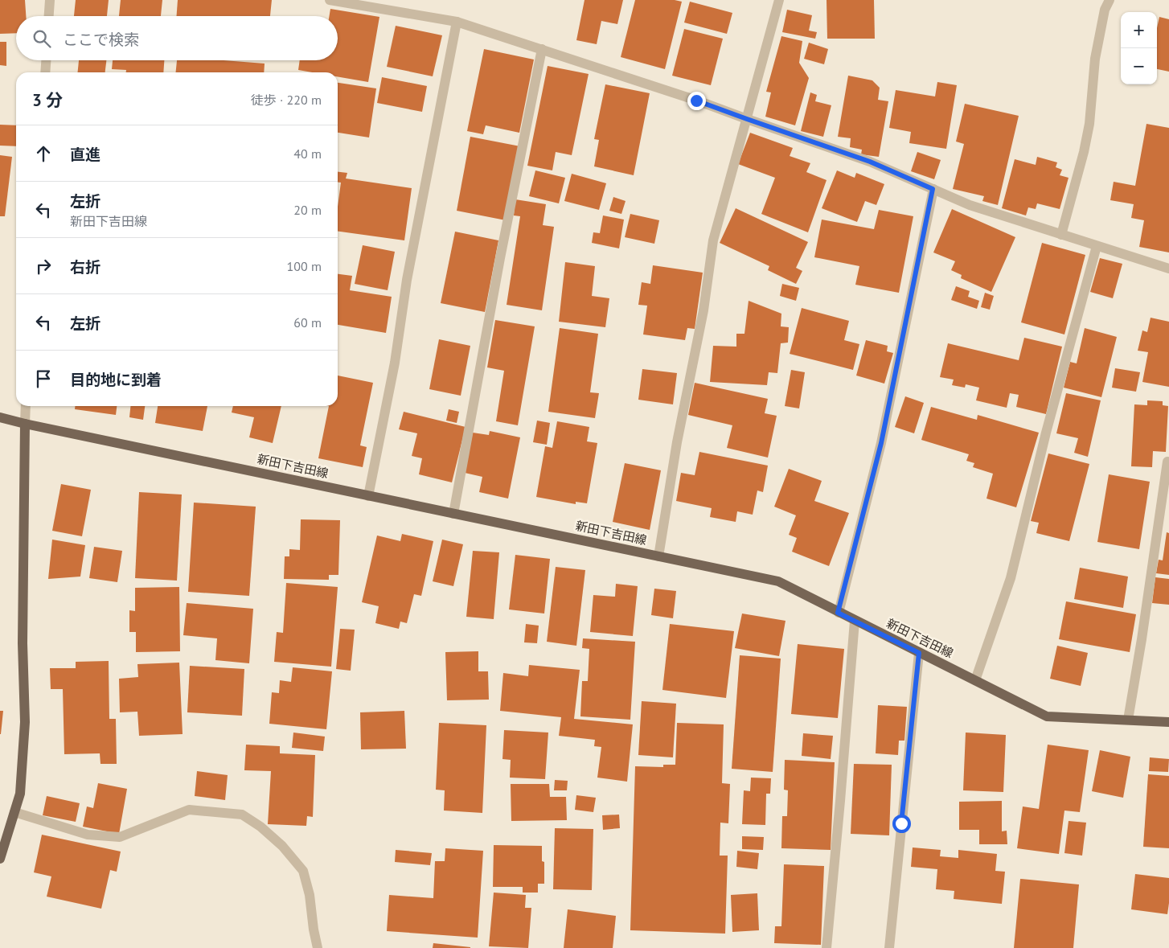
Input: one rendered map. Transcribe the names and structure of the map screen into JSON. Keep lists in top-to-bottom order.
{
  "streets": {
    "main road": ["新田下吉田線"]
  },
  "page": {
    "map_buttons": ["+", "−"],
    "search": "ここで検索",
    "heading": ["3 分", "徒歩 · 220 m"],
    "list": [
      ["直進", "40 m"],
      ["左折", "新田下吉田線", "20 m"],
      ["右折", "100 m"],
      ["左折", "60 m"],
      "目的地に到着"
    ]
  }
}
